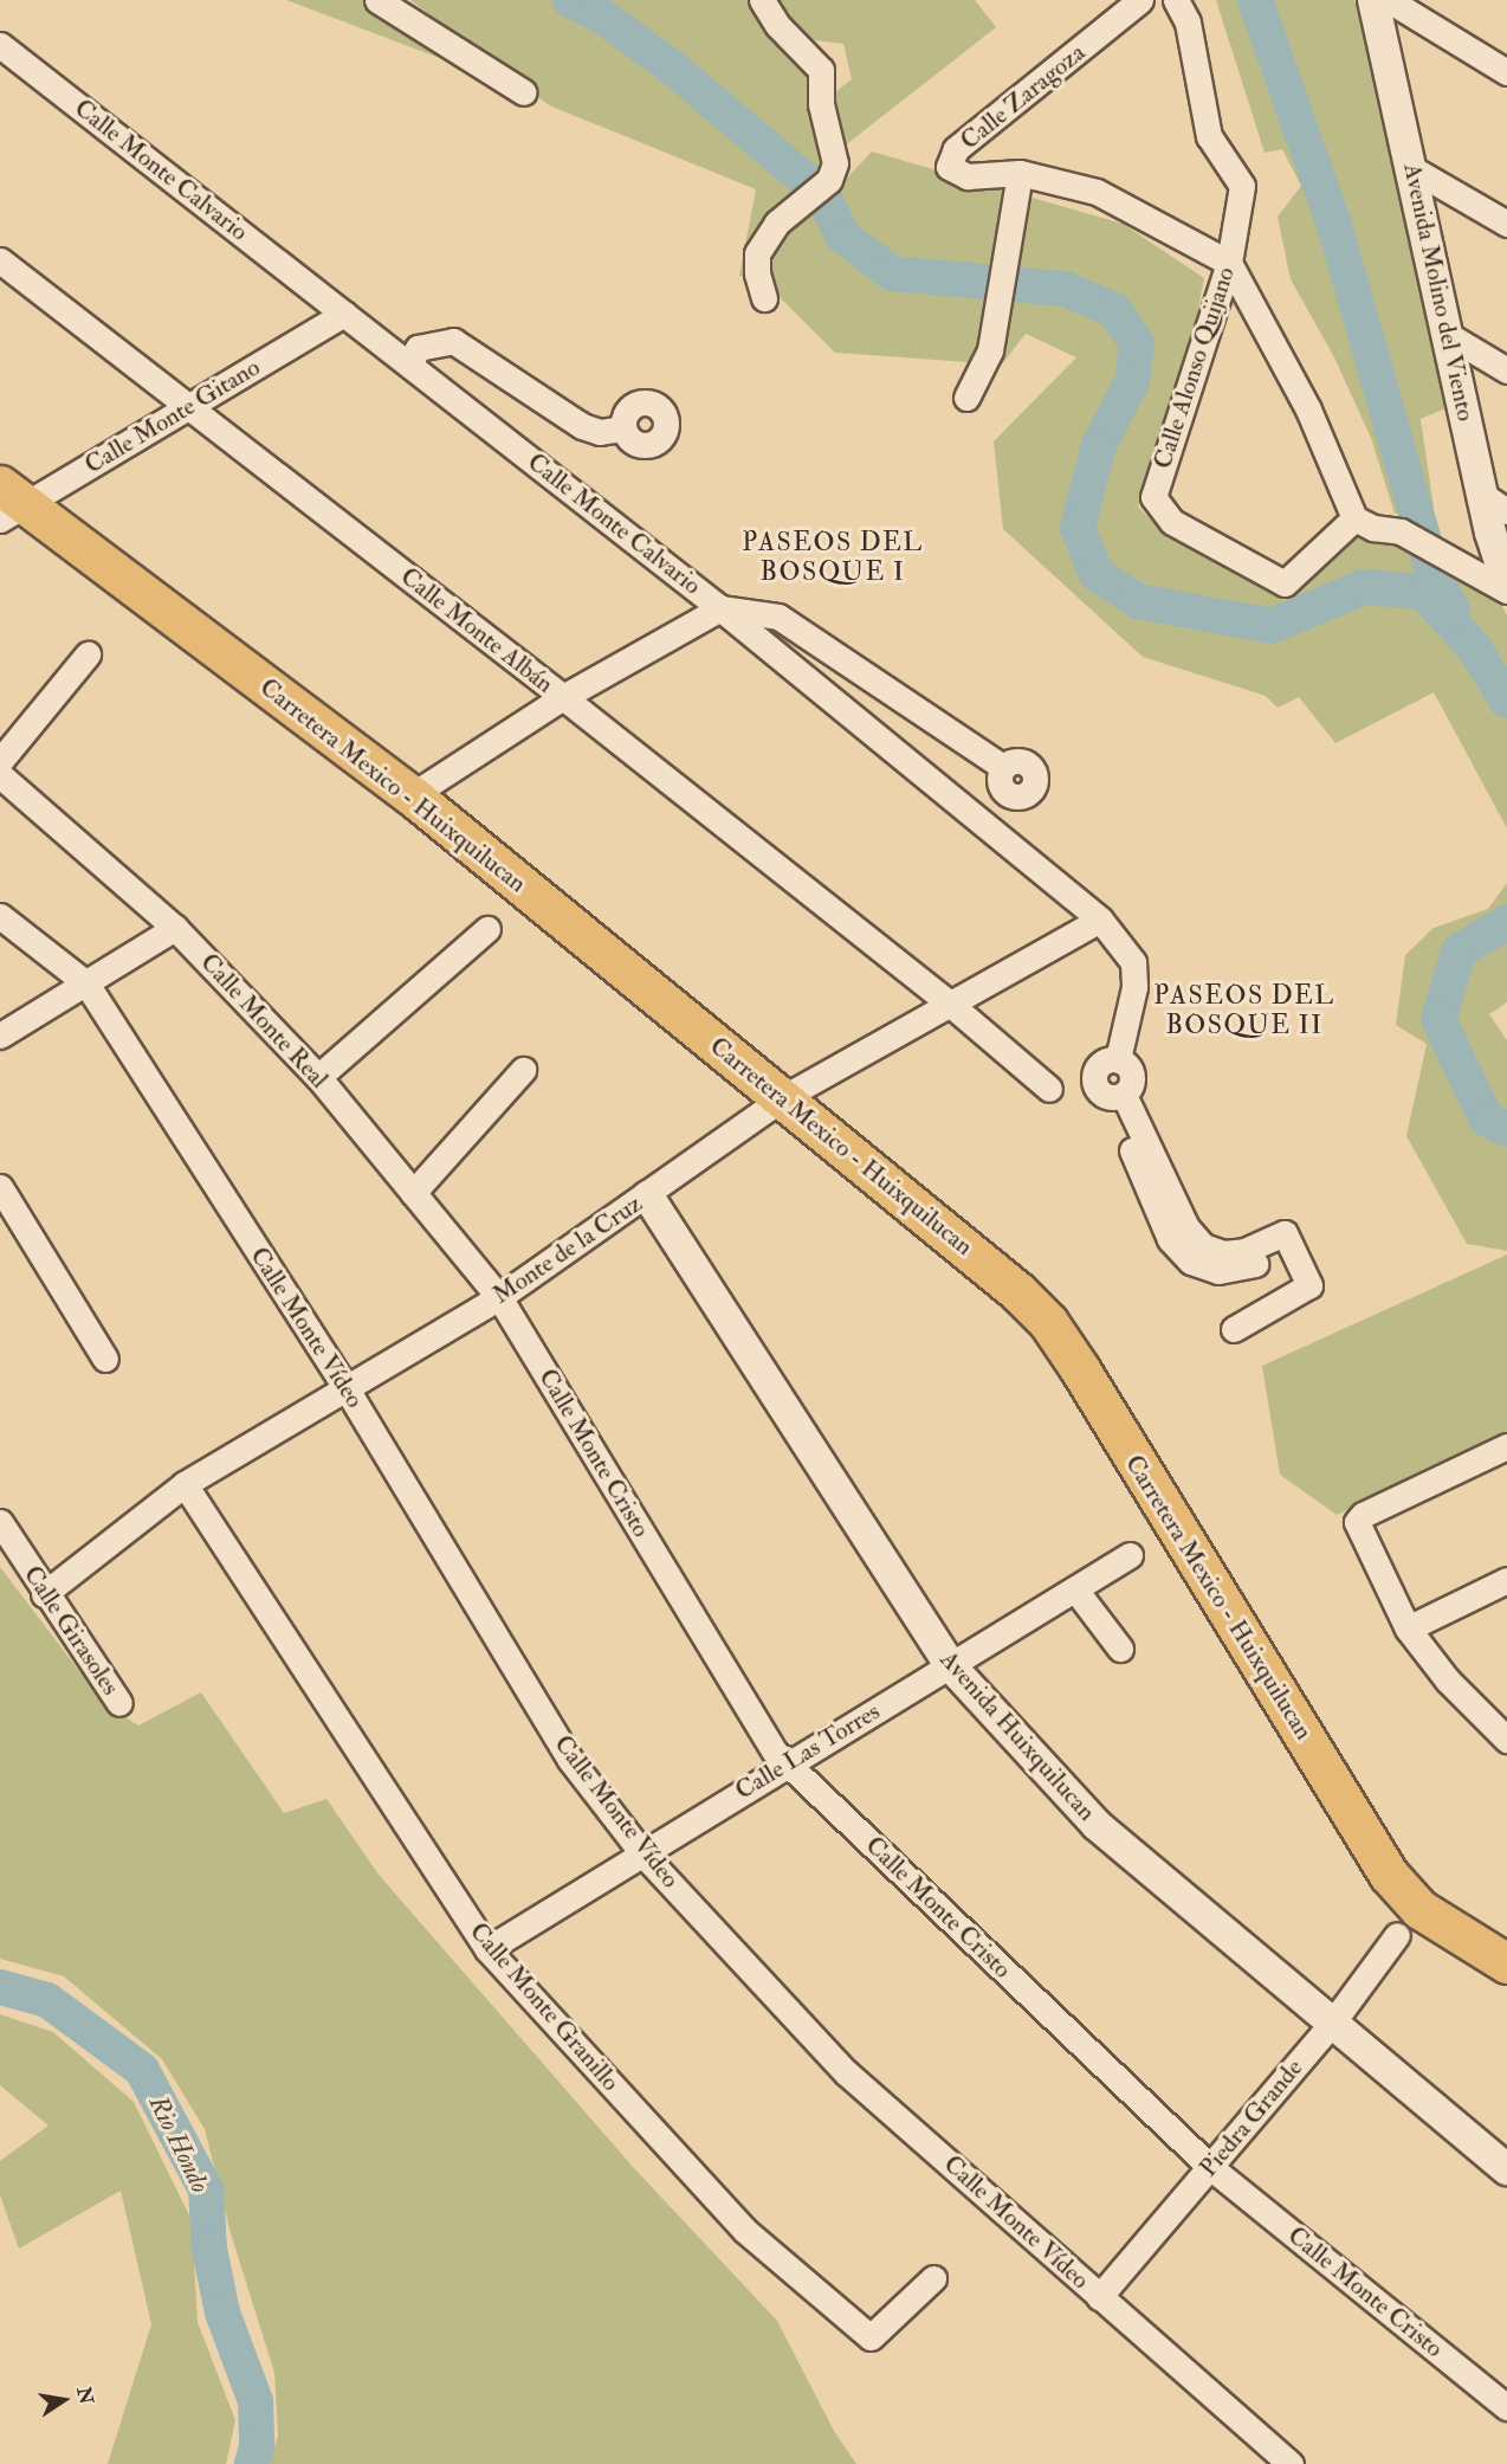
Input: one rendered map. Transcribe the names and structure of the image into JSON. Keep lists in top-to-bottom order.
{
  "streets": {
    "main road": ["Carretera Mexico - Huixquilucan"],
    "street": [
      "Calle Zaragoza",
      "Calle Monte Calvario",
      "Avenida Molino del Viento",
      "Calle Alonso Quijano",
      "Calle Monte Gitano",
      "Calle Monte Albán",
      "Calle Monte Real",
      "Monte de la Cruz",
      "Calle Monte Vídeo",
      "Calle Monte Cristo",
      "Calle Girasoles",
      "Avenida Huixquilucan",
      "Calle Las Torres",
      "Calle Monte Granillo",
      "Piedra Grande"
    ]
  },
  "crossings": [
    ["Calle Zaragoza", "Calle Alonso Quijano"],
    ["Calle Monte Calvario", "Calle Monte Gitano"],
    ["Calle Monte Calvario", "Monte de la Cruz"],
    ["Calle Monte Gitano", "Calle Monte Albán"],
    ["Calle Monte Gitano", "Carretera Mexico - Huixquilucan"],
    ["Calle Monte Albán", "Monte de la Cruz"],
    ["Carretera Mexico - Huixquilucan", "Monte de la Cruz"],
    ["Calle Monte Real", "Monte de la Cruz"],
    ["Calle Monte Real", "Calle Monte Cristo"],
    ["Monte de la Cruz", "Calle Monte Vídeo"],
    ["Monte de la Cruz", "Calle Monte Cristo"],
    ["Monte de la Cruz", "Calle Girasoles"],
    ["Monte de la Cruz", "Avenida Huixquilucan"],
    ["Monte de la Cruz", "Calle Monte Granillo"],
    ["Calle Monte Vídeo", "Calle Las Torres"],
    ["Calle Monte Vídeo", "Piedra Grande"],
    ["Calle Monte Cristo", "Calle Las Torres"],
    ["Calle Monte Cristo", "Piedra Grande"],
    ["Avenida Huixquilucan", "Calle Las Torres"],
    ["Avenida Huixquilucan", "Piedra Grande"],
    ["Calle Las Torres", "Calle Monte Granillo"]
  ],
  "districts": ["PASEOS DEL BOSQUE I", "PASEOS DEL BOSQUE II"],
  "water": ["Rio Hondo"],
  "north": "right"
}
